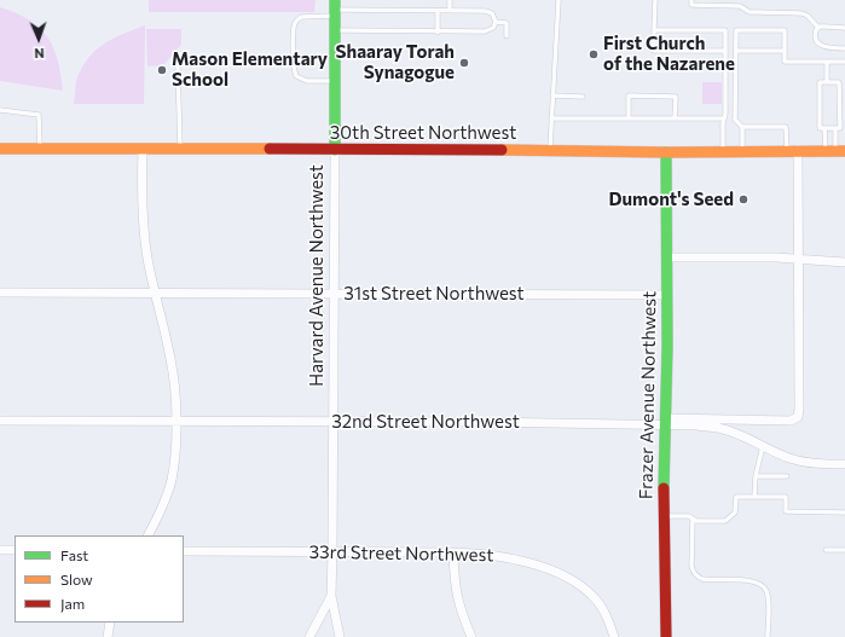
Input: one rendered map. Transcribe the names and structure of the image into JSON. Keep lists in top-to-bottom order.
{
  "streets": {
    "main road": ["30th Street Northwest", "Harvard Avenue Northwest", "Frazer Avenue Northwest"],
    "street": ["31st Street Northwest", "32nd Street Northwest", "33rd Street Northwest"]
  },
  "crossings": [
    ["30th Street Northwest", "Harvard Avenue Northwest"],
    ["30th Street Northwest", "Frazer Avenue Northwest"],
    ["Harvard Avenue Northwest", "31st Street Northwest"],
    ["Harvard Avenue Northwest", "32nd Street Northwest"],
    ["Harvard Avenue Northwest", "33rd Street Northwest"],
    ["31st Street Northwest", "Frazer Avenue Northwest"],
    ["Frazer Avenue Northwest", "32nd Street Northwest"]
  ],
  "places": [
    "First Church of the Nazarene",
    "Shaaray Torah Synagogue",
    "Mason Elementary School",
    "Dumont's Seed"
  ],
  "legend": ["Fast", "Slow", "Jam"],
  "north": "bottom"
}
